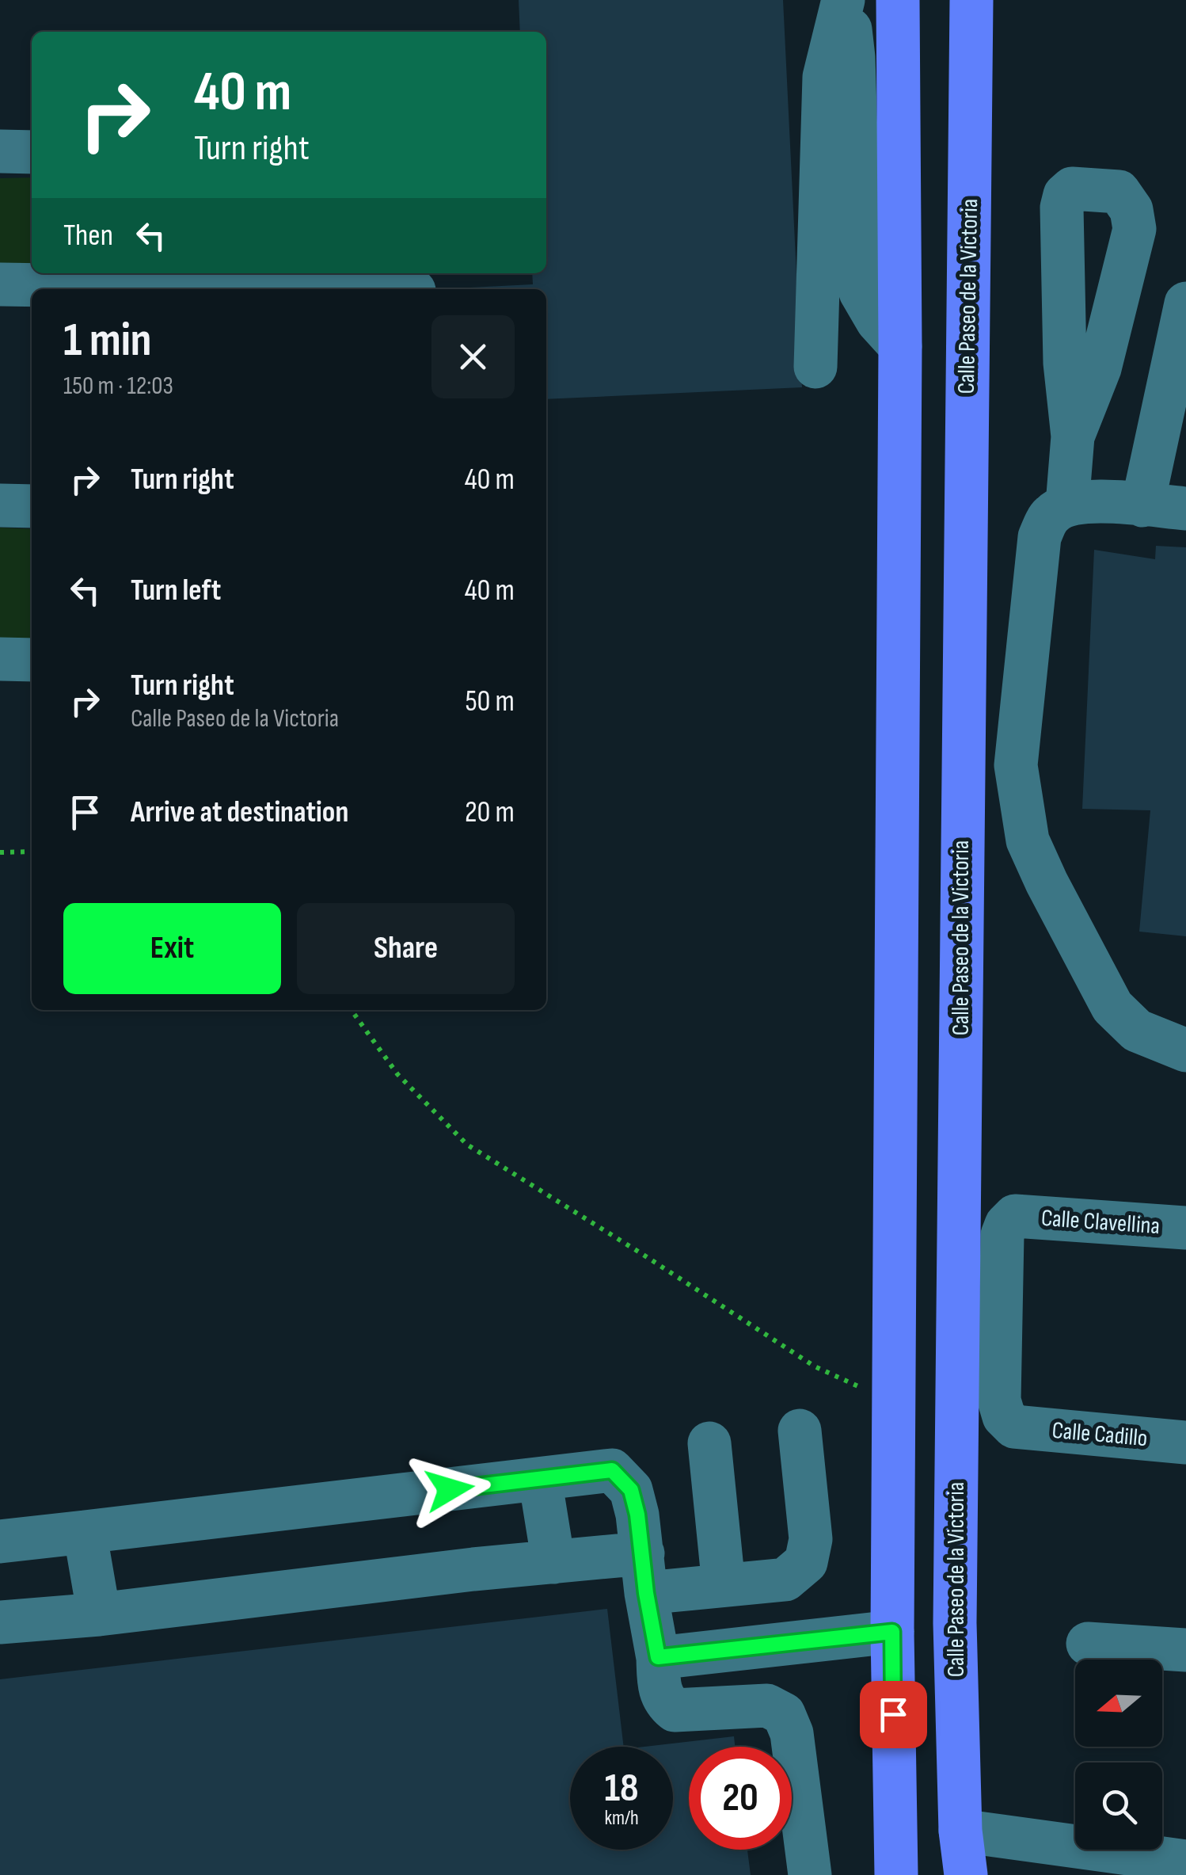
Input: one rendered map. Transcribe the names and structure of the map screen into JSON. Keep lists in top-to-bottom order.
{
  "streets": {
    "main road": ["Calle Paseo de la Victoria"],
    "street": ["Calle Clavellina", "Calle Cadillo"]
  },
  "crossings": [
    ["Calle Clavellina", "Calle Cadillo"]
  ],
  "north": "left",
  "page": {
    "turn": ["40 m", "Turn right"],
    "then": "Then",
    "heading": ["1 min", "150 m · 12:03"],
    "list": [
      {
        "name": "Turn right",
        "value": "40 m"
      },
      {
        "name": "Turn left",
        "value": "40 m"
      },
      {
        "name": "Turn right",
        "note": "Calle Paseo de la Victoria",
        "value": "50 m"
      },
      {
        "name": "Arrive at destination",
        "value": "20 m"
      }
    ],
    "buttons": ["Exit", "Share"],
    "speed": "18 km/h",
    "limit": "20"
  }
}
